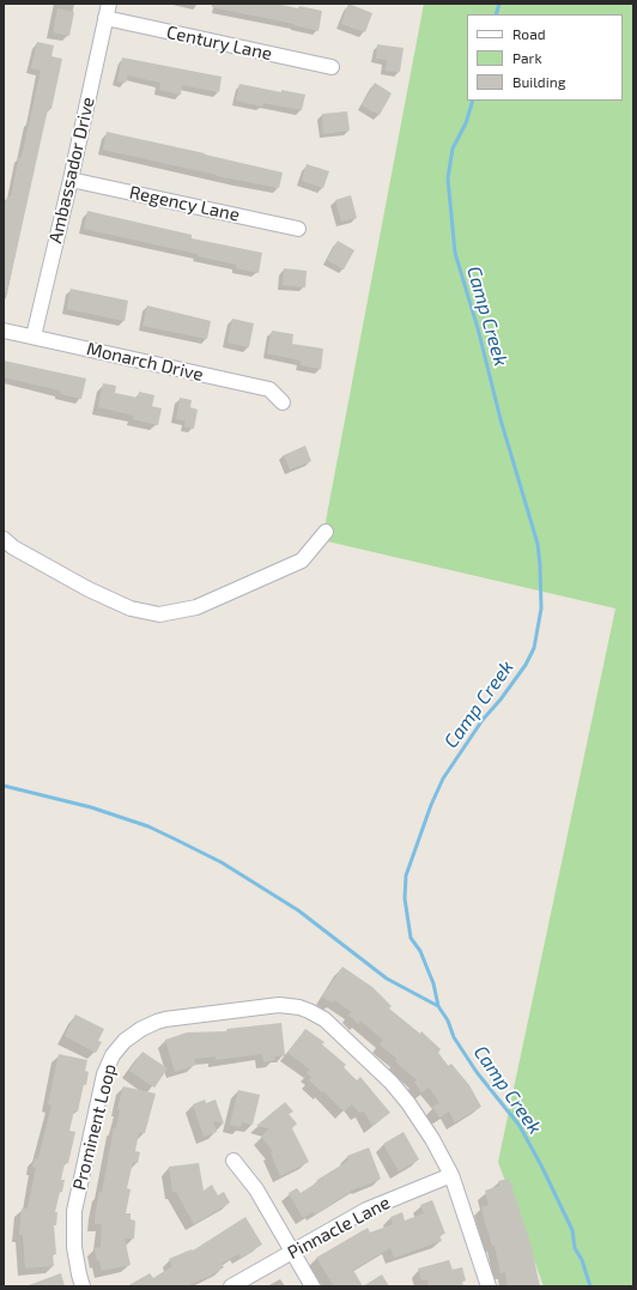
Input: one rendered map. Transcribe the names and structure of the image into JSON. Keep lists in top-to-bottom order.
{
  "streets": {
    "street": [
      "Century Lane",
      "Ambassador Drive",
      "Regency Lane",
      "Monarch Drive",
      "Prominent Loop",
      "Pinnacle Lane"
    ]
  },
  "crossings": [
    ["Century Lane", "Ambassador Drive"],
    ["Ambassador Drive", "Regency Lane"],
    ["Ambassador Drive", "Monarch Drive"],
    ["Prominent Loop", "Pinnacle Lane"]
  ],
  "water": ["Camp Creek"],
  "legend": ["Road", "Park", "Building"]
}
